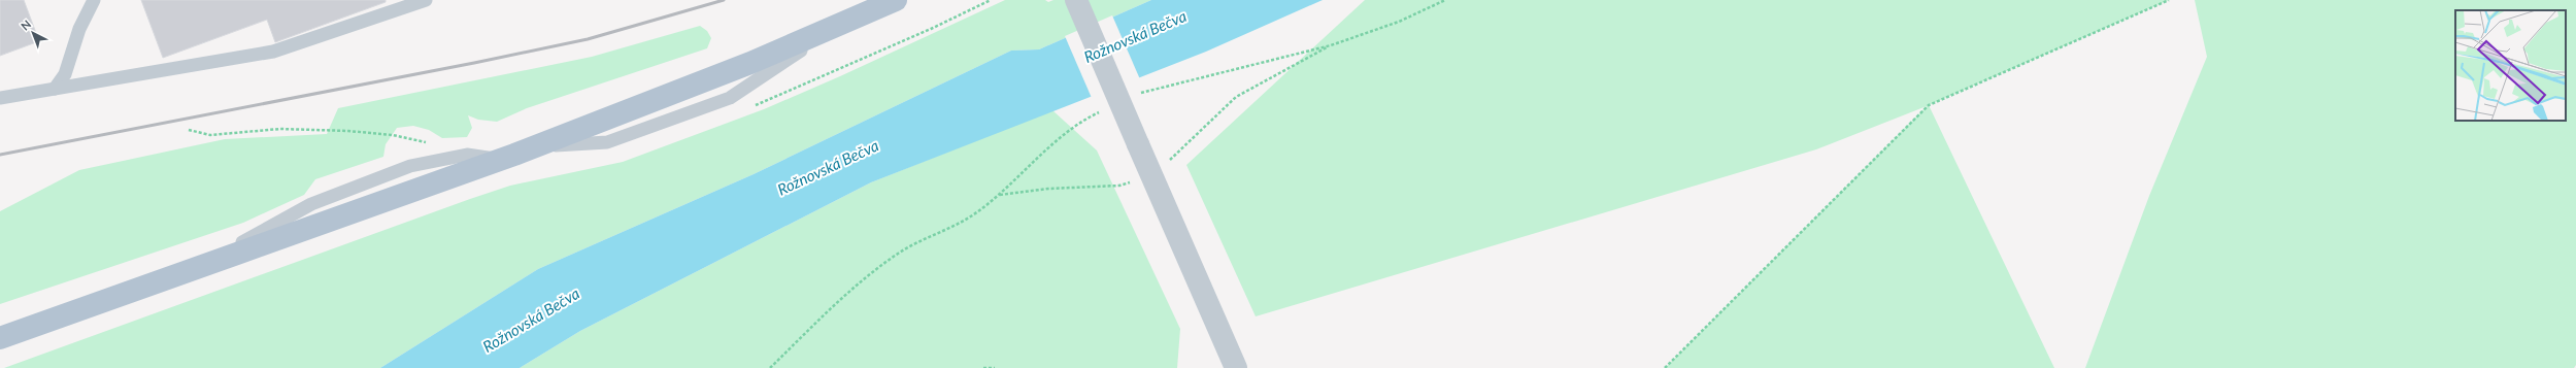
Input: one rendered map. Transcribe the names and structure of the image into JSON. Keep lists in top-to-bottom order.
{
  "water": ["Rožnovská Bečva"],
  "north": "top left"
}
